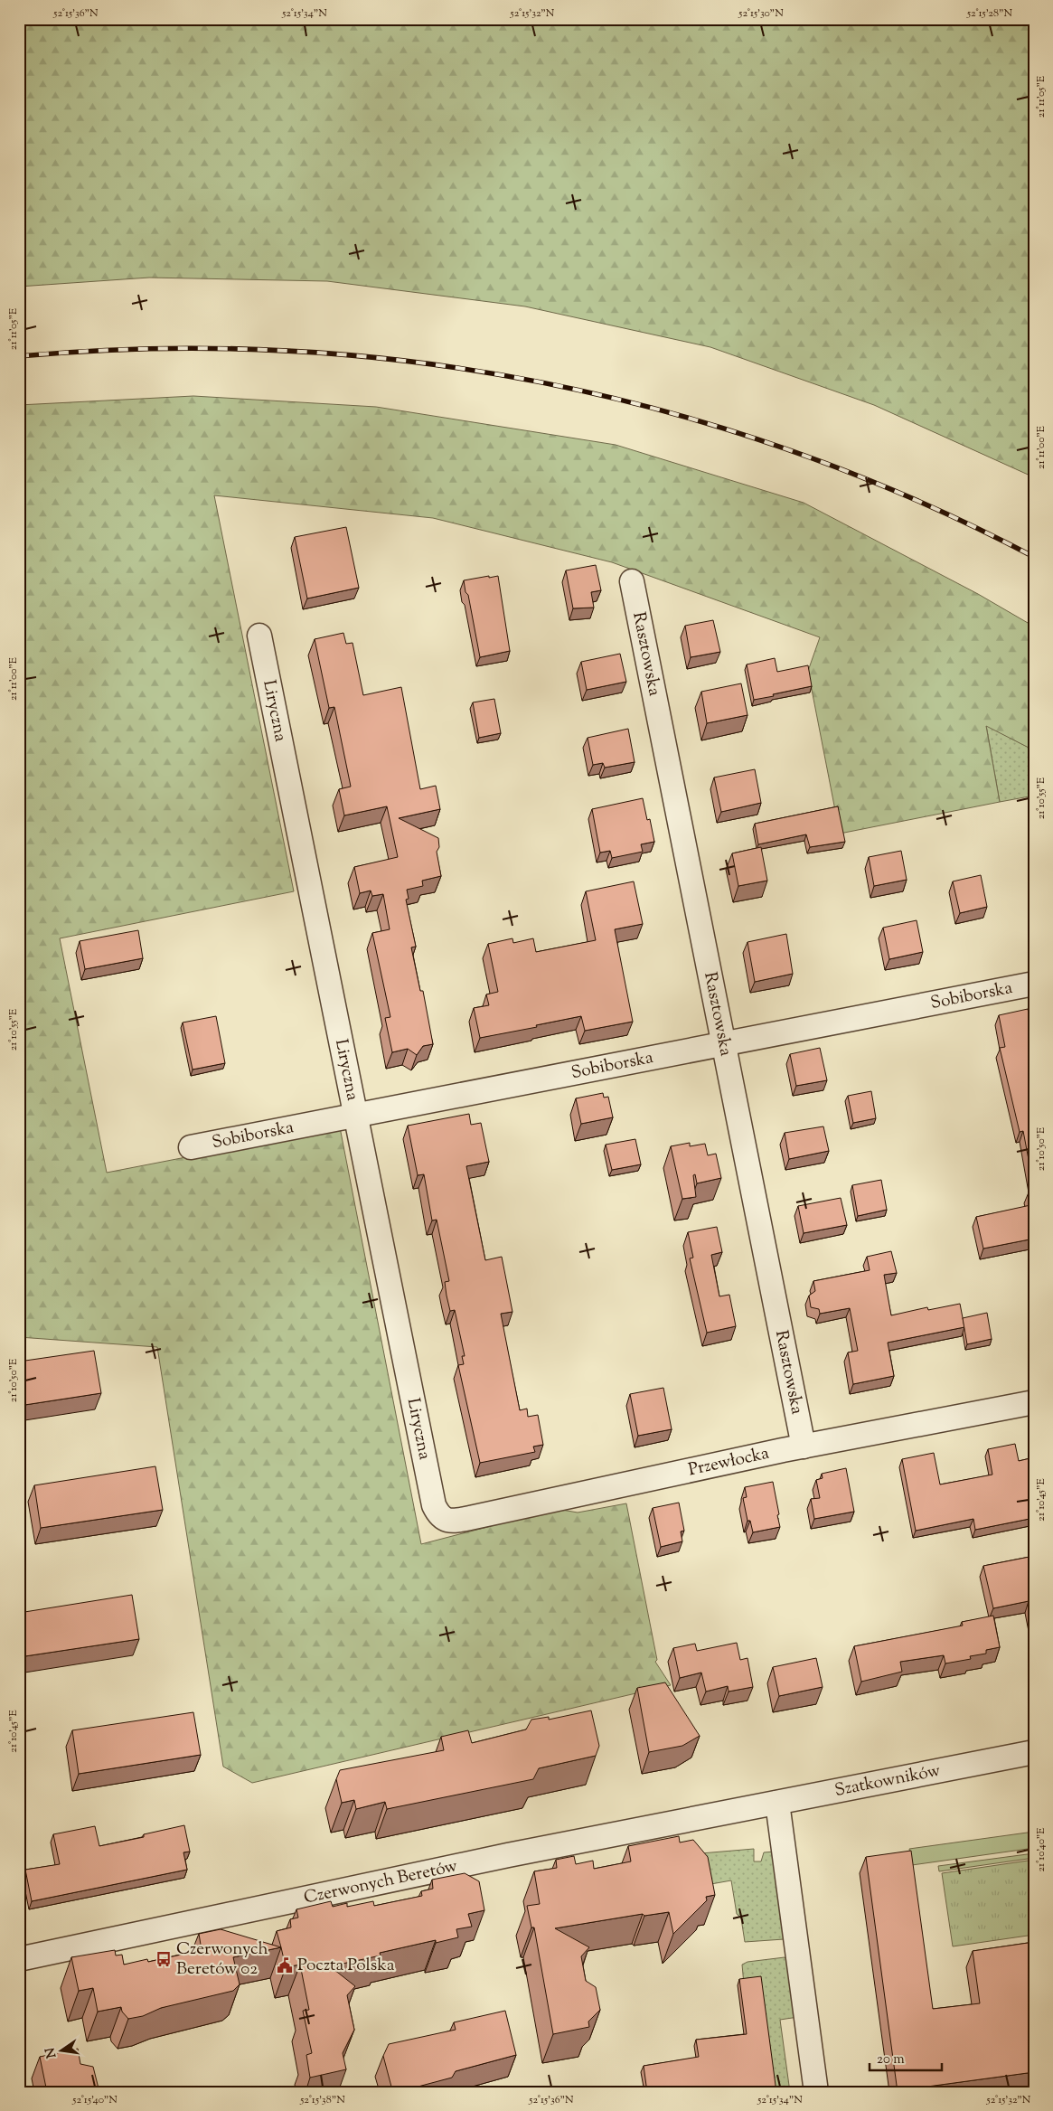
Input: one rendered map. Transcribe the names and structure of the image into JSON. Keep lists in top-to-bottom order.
{
  "streets": {
    "street": [
      "Rasztowska",
      "Liryczna",
      "Sobiborska",
      "Przewłocka",
      "Szatkowników",
      "Czerwonych Beretów"
    ]
  },
  "crossings": [
    ["Rasztowska", "Sobiborska"],
    ["Rasztowska", "Przewłocka"],
    ["Liryczna", "Sobiborska"],
    ["Liryczna", "Przewłocka"],
    ["Szatkowników", "Czerwonych Beretów"]
  ],
  "places": {
    "bus stop": ["Czerwonych Beretów 02"],
    "public building": ["Poczta Polska"]
  },
  "scale_bar": "20 m",
  "north": "left",
  "coordinates": [
    "52°15'36\"N",
    "52°15'34\"N",
    "52°15'32\"N",
    "52°15'30\"N",
    "52°15'28\"N",
    "21°11'05\"E",
    "21°11'00\"E",
    "21°10'55\"E",
    "21°10'50\"E",
    "21°10'45\"E",
    "21°10'40\"E",
    "52°15'40\"N",
    "52°15'38\"N"
  ]
}
